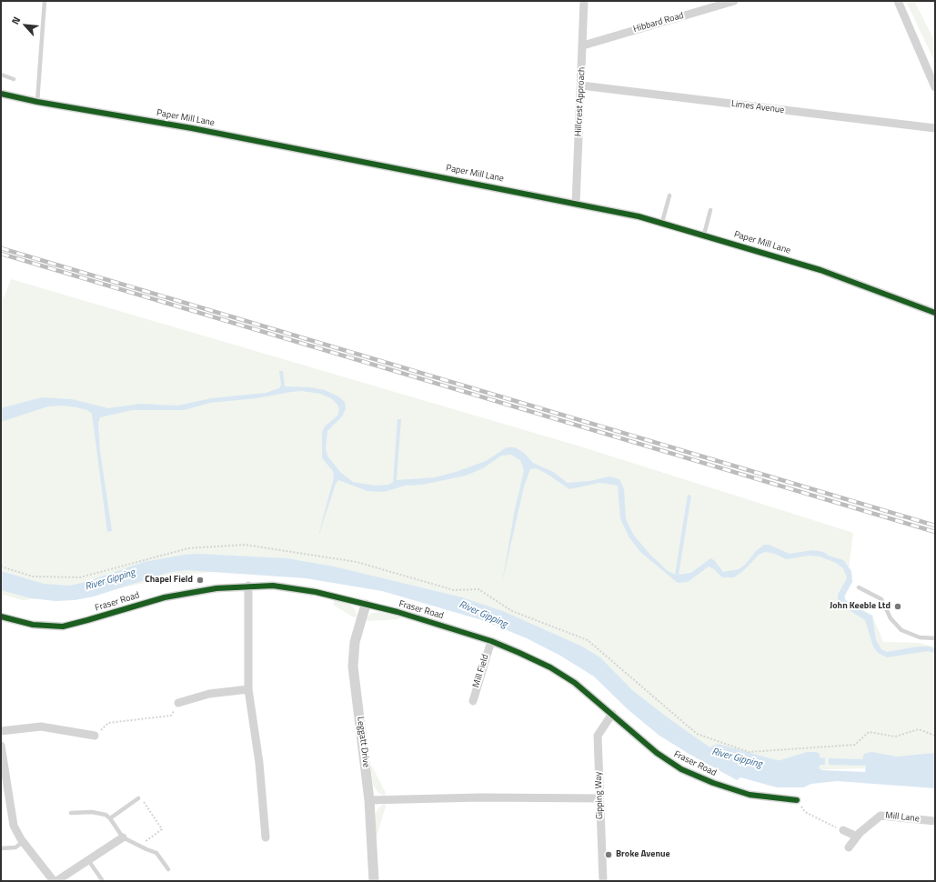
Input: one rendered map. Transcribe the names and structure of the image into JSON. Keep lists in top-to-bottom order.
{
  "streets": {
    "street": [
      "Hibbard Road",
      "Hillcrest Approach",
      "Limes Avenue",
      "Paper Mill Lane",
      "Fraser Road",
      "Mill Field",
      "Leggatt Drive",
      "Gipping Way",
      "Mill Lane"
    ]
  },
  "crossings": [
    ["Hibbard Road", "Hillcrest Approach"],
    ["Hillcrest Approach", "Limes Avenue"],
    ["Hillcrest Approach", "Paper Mill Lane"],
    ["Fraser Road", "Mill Field"],
    ["Fraser Road", "Leggatt Drive"],
    ["Fraser Road", "Gipping Way"]
  ],
  "water": ["River Gipping"],
  "places": ["Chapel Field", "John Keeble Ltd", "Broke Avenue"],
  "north": "top left"
}
